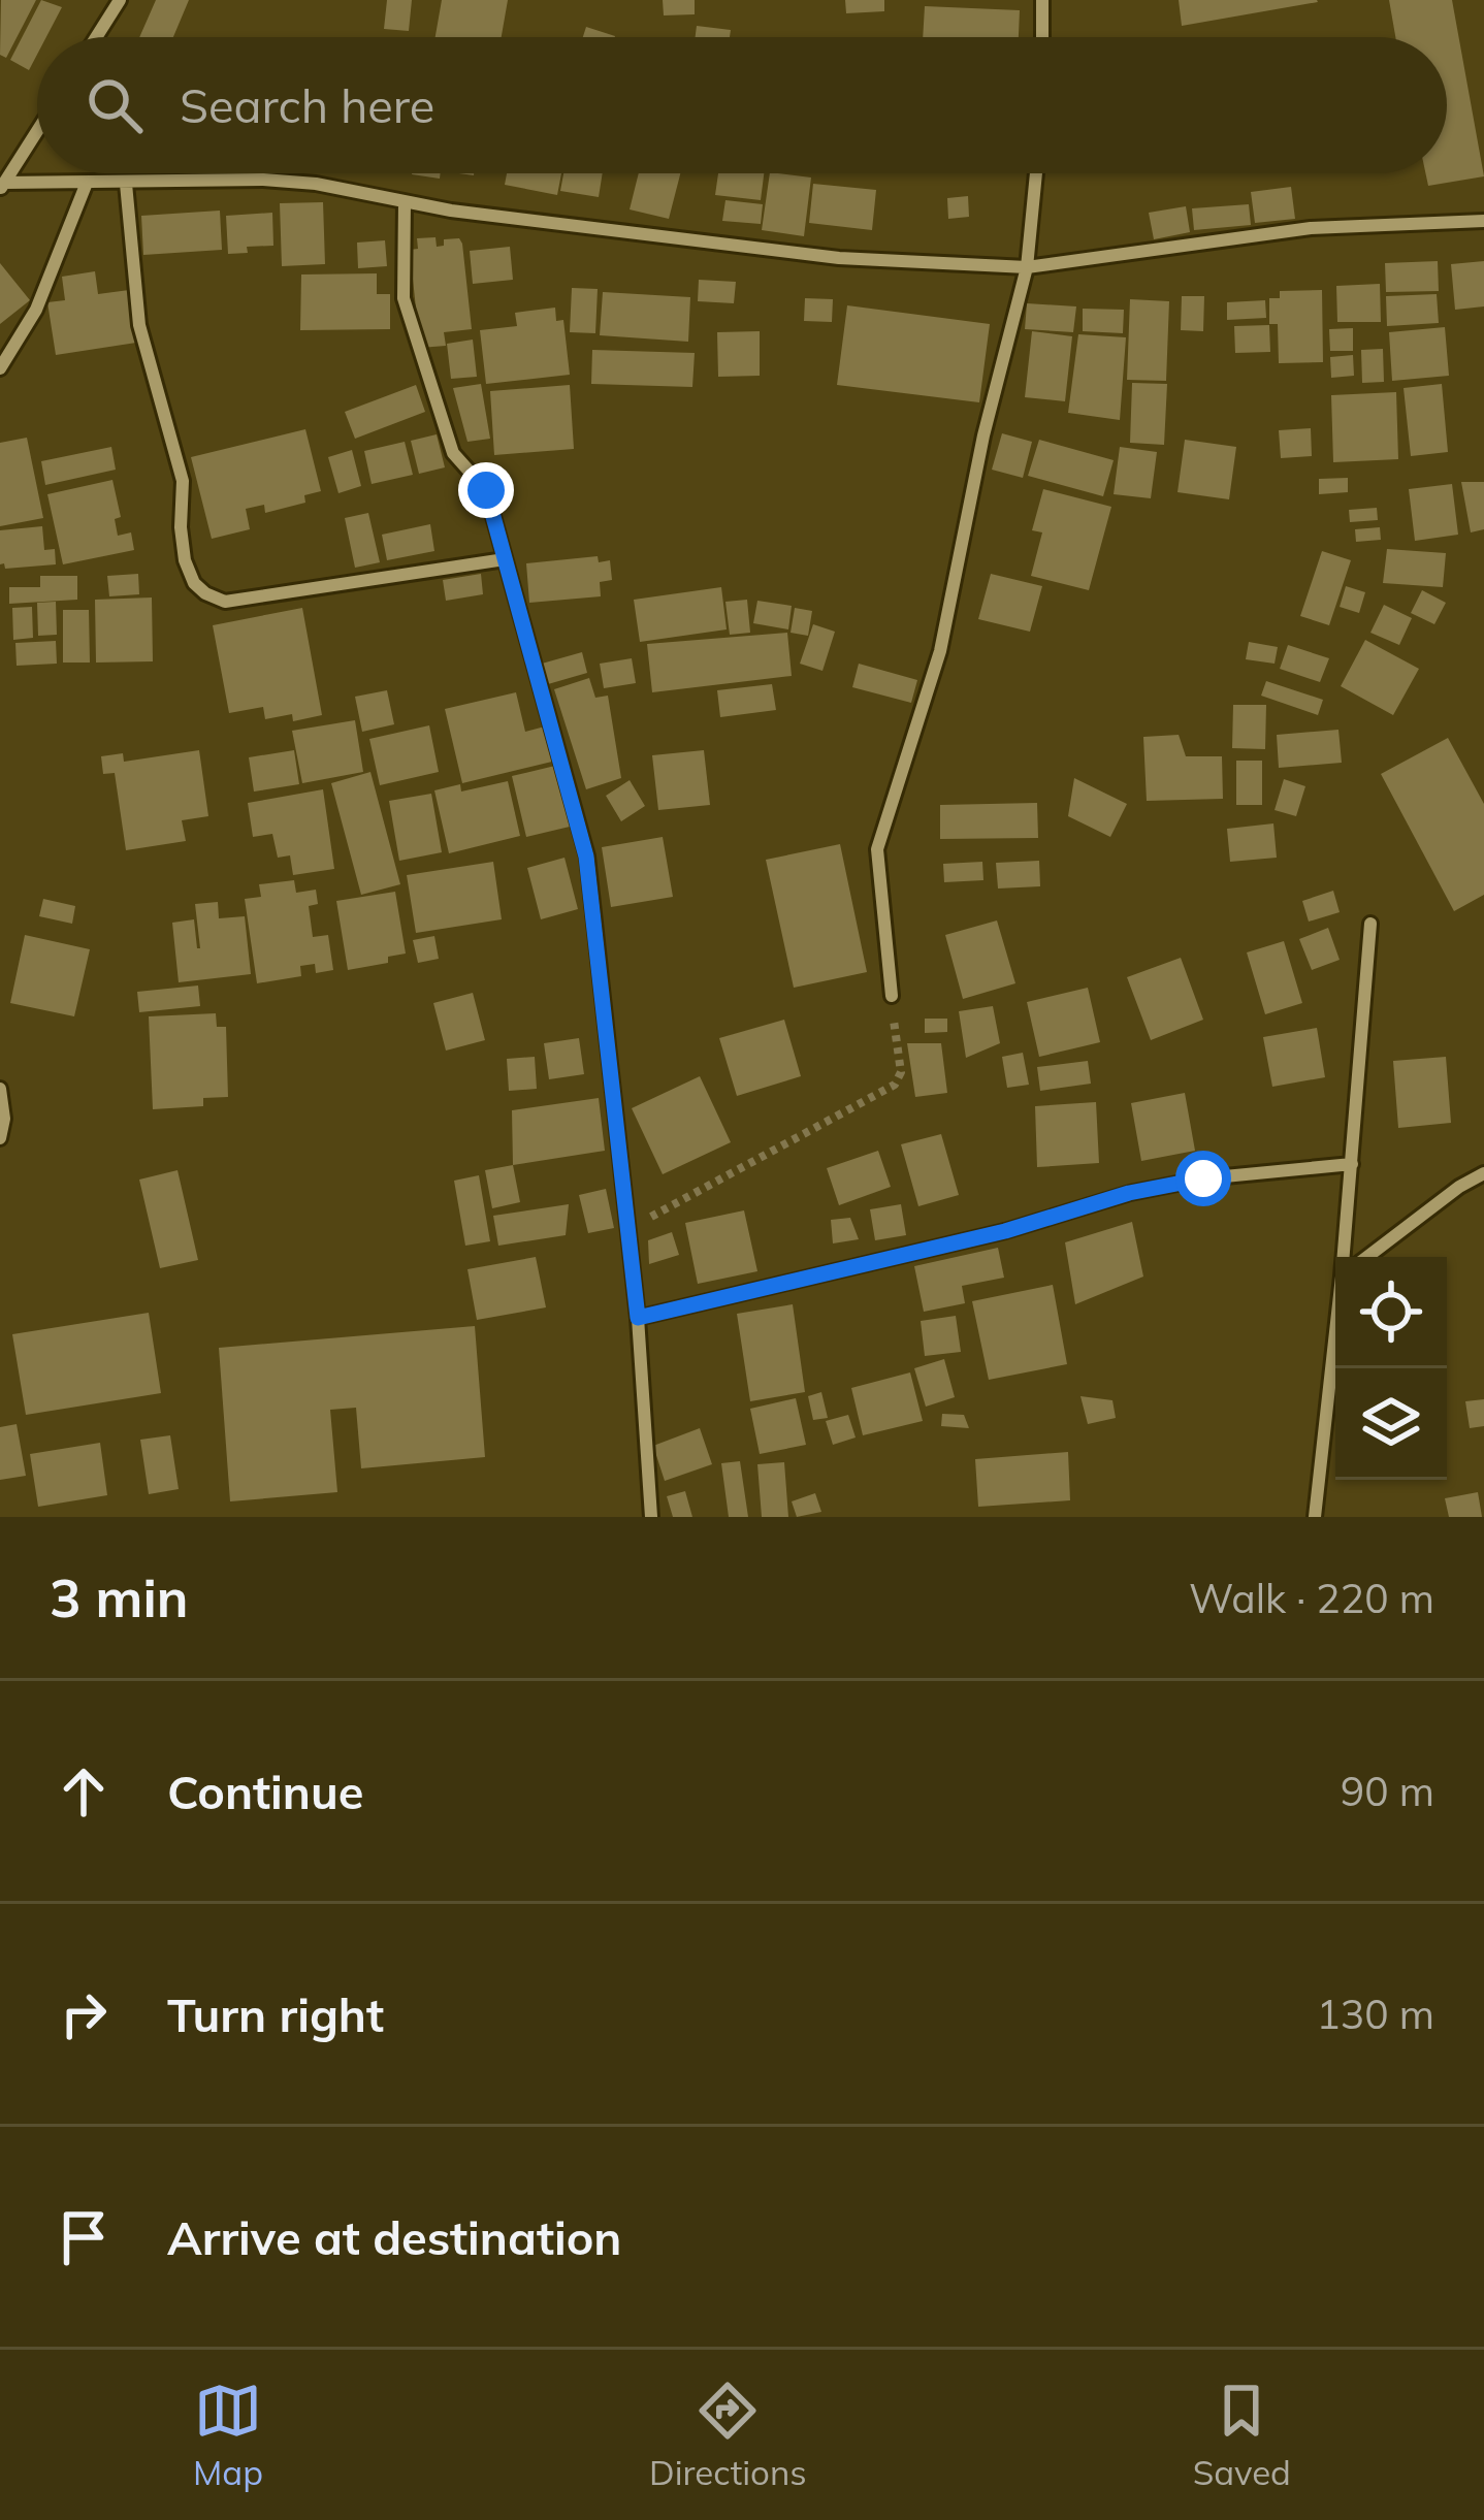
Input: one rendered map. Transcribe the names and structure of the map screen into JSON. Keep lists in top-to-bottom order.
{
  "page": {
    "search": "Search here",
    "heading": ["3 min", "Walk · 220 m"],
    "list": [
      ["Continue", "90 m"],
      ["Turn right", "130 m"],
      "Arrive at destination"
    ],
    "nav": ["Map", "Directions", "Saved"]
  }
}
